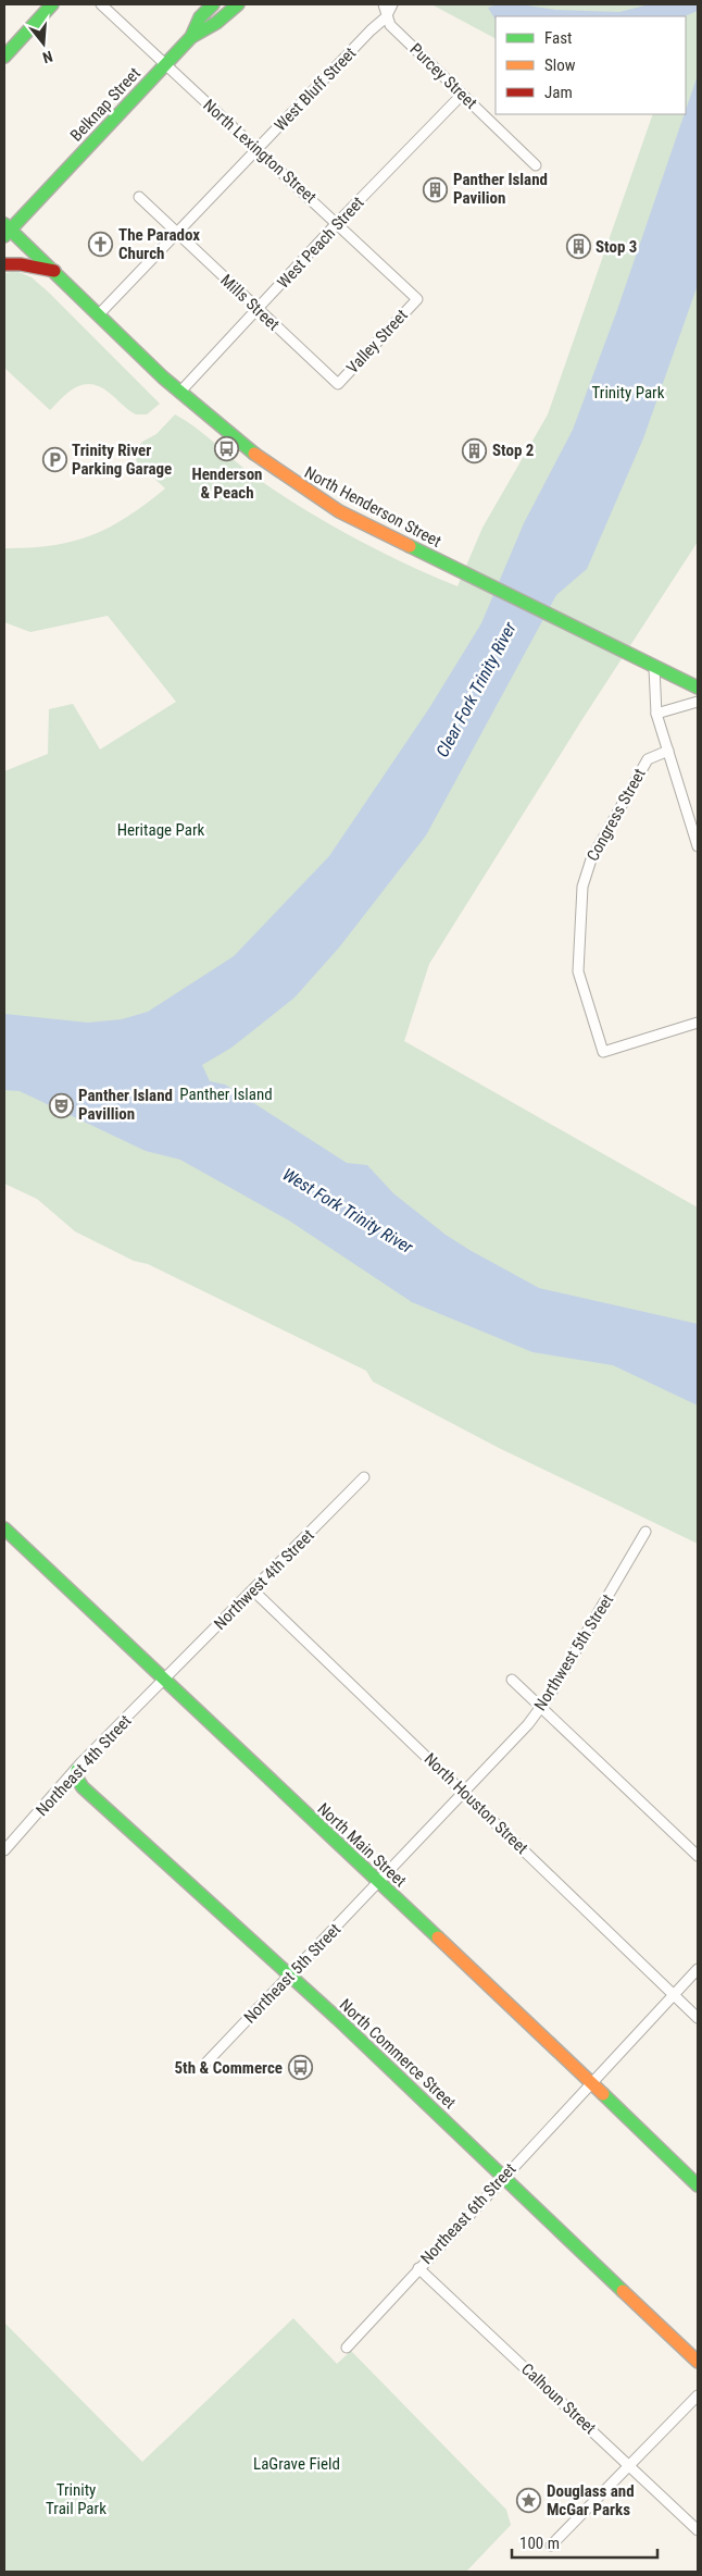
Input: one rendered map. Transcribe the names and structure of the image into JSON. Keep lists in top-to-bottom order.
{
  "streets": {
    "main road": [
      "Belknap Street",
      "North Henderson Street",
      "North Main Street",
      "North Commerce Street"
    ],
    "street": [
      "Purcey Street",
      "West Bluff Street",
      "North Lexington Street",
      "West Peach Street",
      "Mills Street",
      "Valley Street",
      "Congress Street",
      "Northwest 4th Street",
      "Northwest 5th Street",
      "Northeast 4th Street",
      "North Houston Street",
      "Northeast 5th Street",
      "Northeast 6th Street",
      "Calhoun Street"
    ]
  },
  "crossings": [
    ["Purcey Street", "West Bluff Street"],
    ["Purcey Street", "West Peach Street"],
    ["West Bluff Street", "North Lexington Street"],
    ["West Bluff Street", "Mills Street"],
    ["West Bluff Street", "North Henderson Street"],
    ["Belknap Street", "North Lexington Street"],
    ["Belknap Street", "North Henderson Street"],
    ["North Lexington Street", "West Peach Street"],
    ["North Lexington Street", "Valley Street"],
    ["West Peach Street", "Mills Street"],
    ["West Peach Street", "North Henderson Street"],
    ["Mills Street", "Valley Street"],
    ["Northwest 4th Street", "Northeast 4th Street"],
    ["Northwest 4th Street", "North Houston Street"],
    ["Northwest 4th Street", "North Main Street"],
    ["Northwest 5th Street", "North Houston Street"],
    ["Northwest 5th Street", "North Main Street"],
    ["Northwest 5th Street", "Northeast 5th Street"],
    ["Northeast 4th Street", "North Main Street"],
    ["Northeast 4th Street", "North Commerce Street"],
    ["North Houston Street", "Northeast 6th Street"],
    ["North Main Street", "Northeast 5th Street"],
    ["North Main Street", "Northeast 6th Street"],
    ["Northeast 5th Street", "North Commerce Street"],
    ["North Commerce Street", "Northeast 6th Street"],
    ["Northeast 6th Street", "Calhoun Street"]
  ],
  "water": ["Clear Fork Trinity River", "West Fork Trinity River"],
  "parks": [
    "Trinity Park",
    "Heritage Park",
    "Panther Island",
    "LaGrave Field",
    "Trinity Trail Park"
  ],
  "places": {
    "building": ["Panther Island Pavilion", "Stop 3", "Stop 2"],
    "church": ["The Paradox Church"],
    "bus stop": ["Henderson & Peach", "5th & Commerce"],
    "parking": ["Trinity River Parking Garage"],
    "theatre": ["Panther Island Pavillion"],
    "place": ["Douglass and McGar Parks"]
  },
  "legend": ["Fast", "Slow", "Jam"],
  "scale_bar": "100 m",
  "north": "bottom"
}
